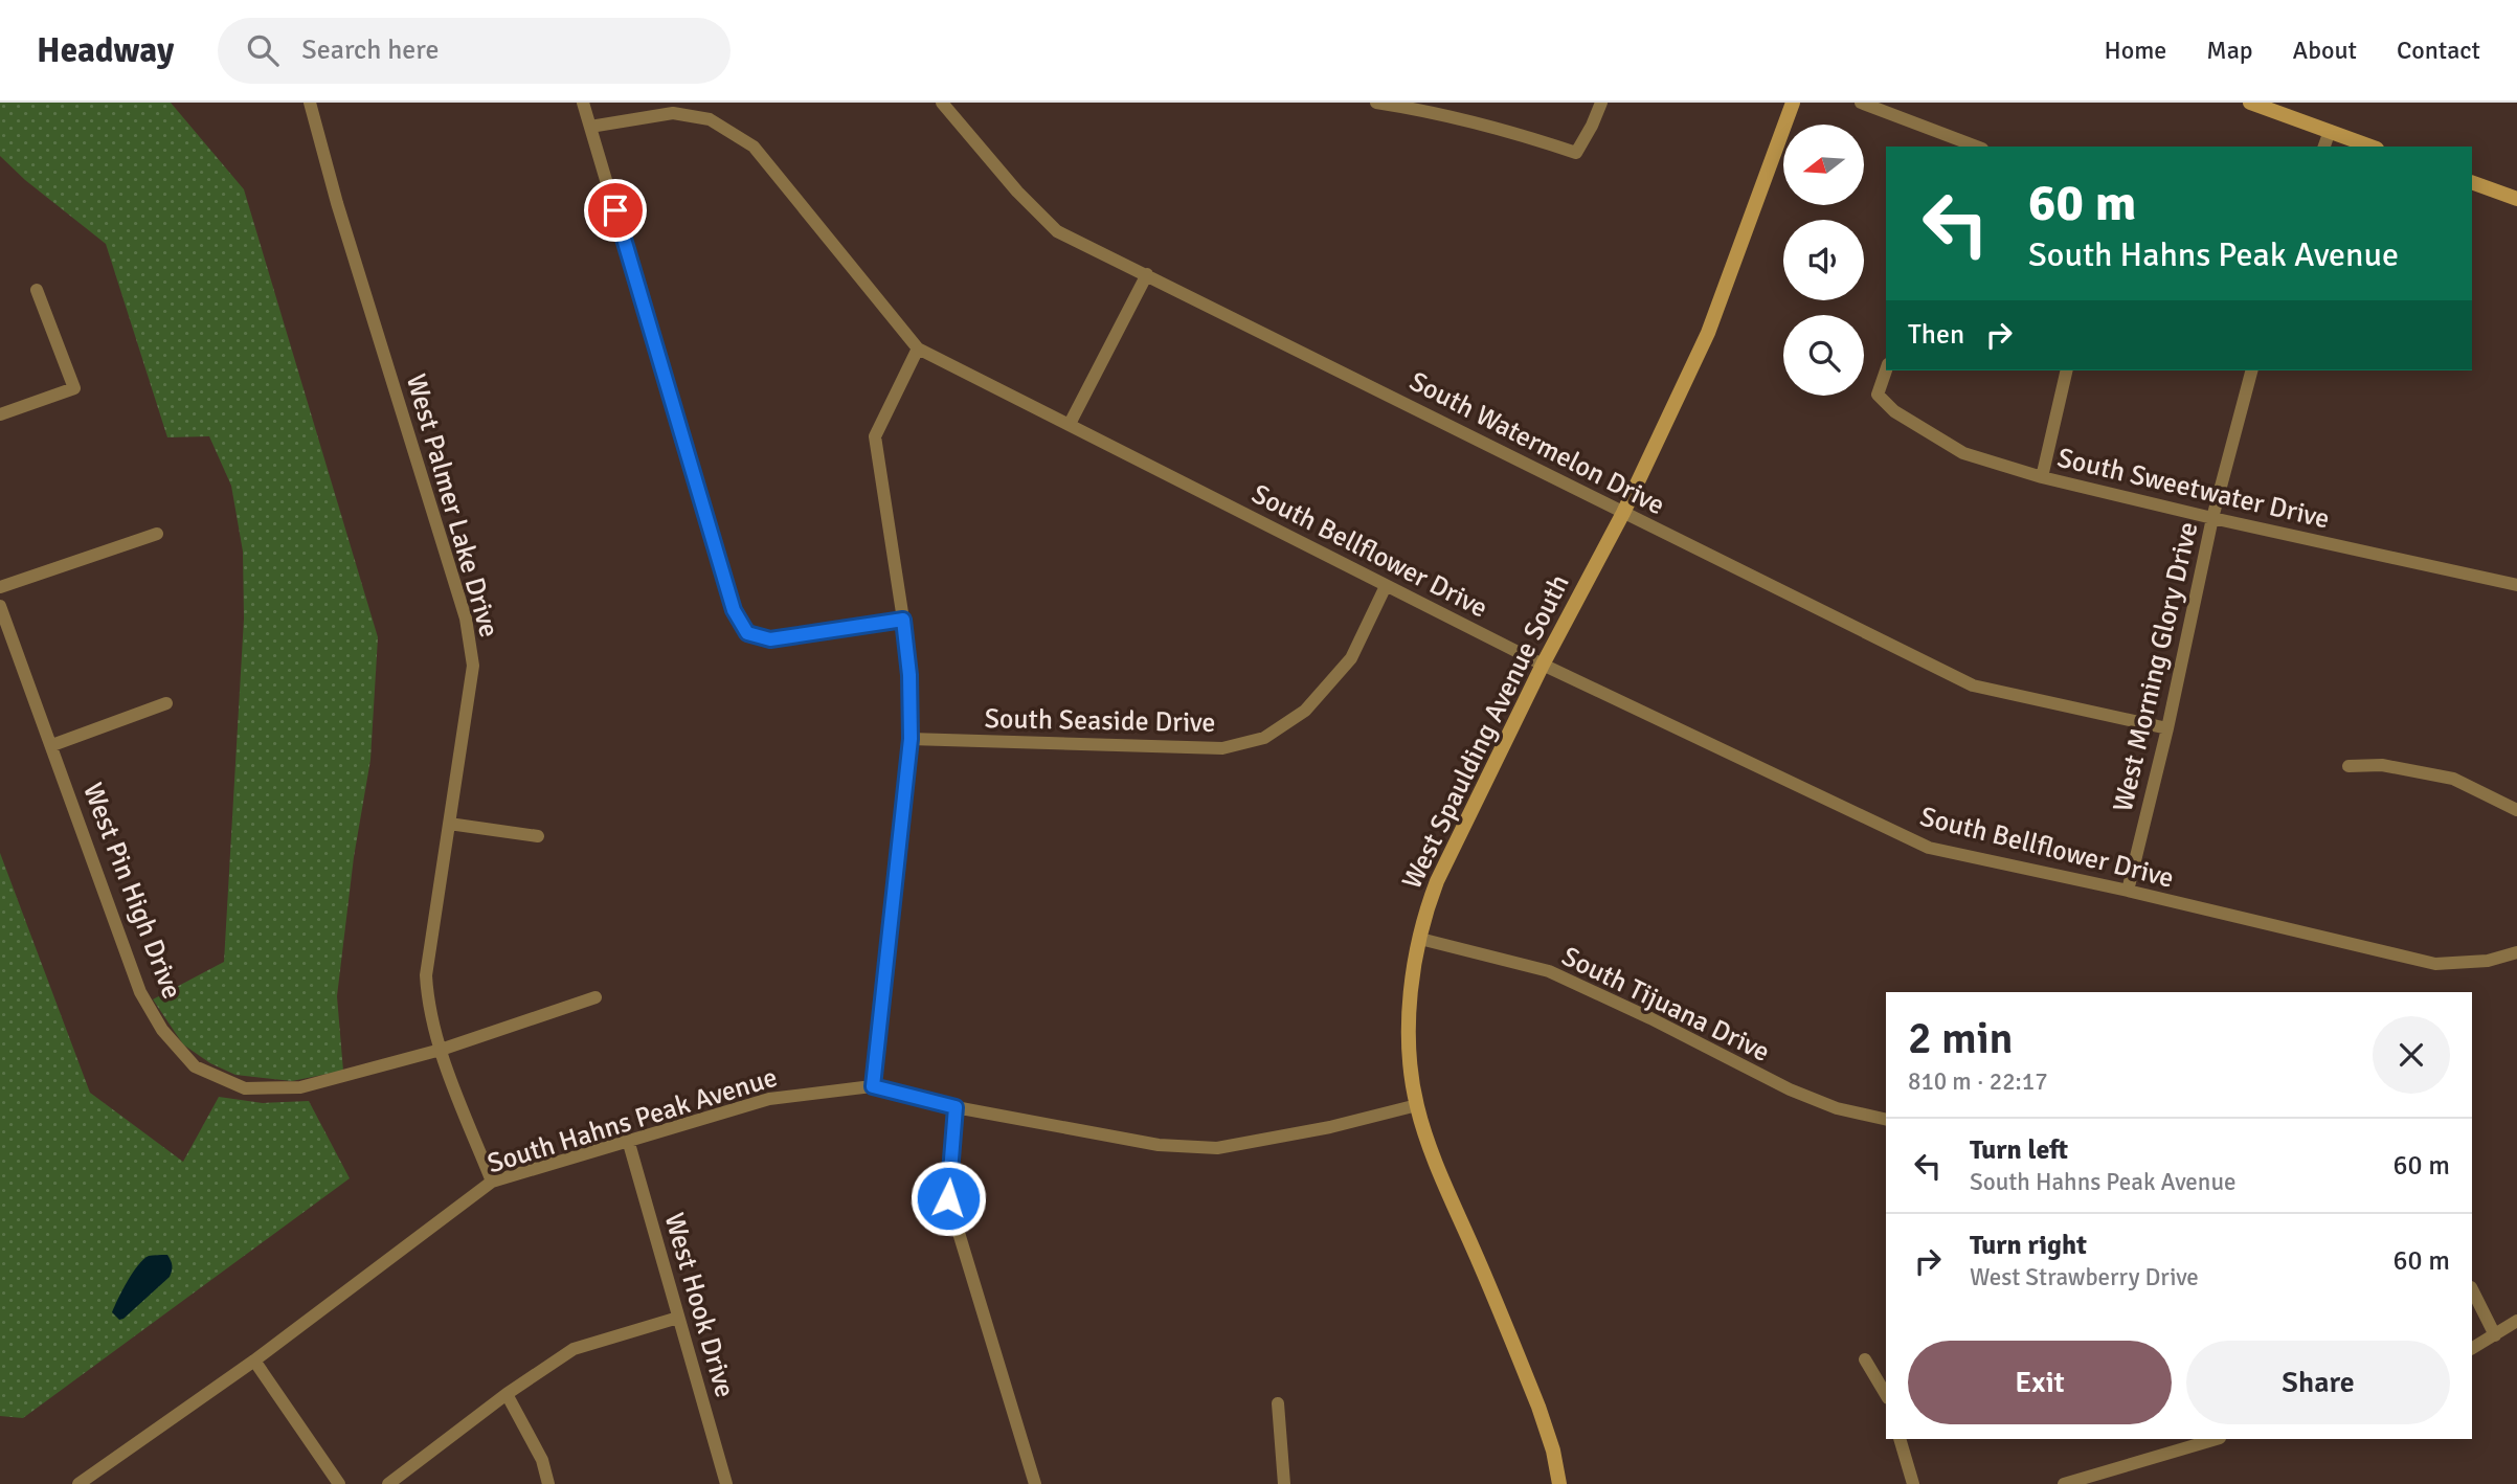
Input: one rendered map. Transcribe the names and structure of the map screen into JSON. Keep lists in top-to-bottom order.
{
  "streets": {
    "street": [
      "South Watermelon Drive",
      "South Sweetwater Drive",
      "West Palmer Lake Drive",
      "South Bellflower Drive",
      "West Morning Glory Drive",
      "South Seaside Drive",
      "West Spaulding Avenue South",
      "West Pin High Drive",
      "South Tijuana Drive",
      "South Hahns Peak Avenue",
      "West Hook Drive"
    ]
  },
  "crossings": [
    ["South Watermelon Drive", "West Morning Glory Drive"],
    ["South Watermelon Drive", "West Spaulding Avenue South"],
    ["South Sweetwater Drive", "West Morning Glory Drive"],
    ["West Palmer Lake Drive", "West Pin High Drive"],
    ["West Palmer Lake Drive", "South Hahns Peak Avenue"],
    ["South Bellflower Drive", "West Morning Glory Drive"],
    ["South Bellflower Drive", "South Seaside Drive"],
    ["South Bellflower Drive", "West Spaulding Avenue South"],
    ["West Spaulding Avenue South", "South Tijuana Drive"],
    ["West Spaulding Avenue South", "South Hahns Peak Avenue"],
    ["South Hahns Peak Avenue", "West Hook Drive"]
  ],
  "north": "left",
  "page": {
    "header": "Headway",
    "search": "Search here",
    "nav": [
      "Home",
      "Map",
      "About",
      "Contact"
    ],
    "turn": ["60 m", "South Hahns Peak Avenue"],
    "then": "Then",
    "heading": ["2 min", "810 m · 22:17"],
    "list": [
      {
        "name": "Turn left",
        "note": "South Hahns Peak Avenue",
        "value": "60 m"
      },
      {
        "name": "Turn right",
        "note": "West Strawberry Drive",
        "value": "60 m"
      }
    ],
    "buttons": ["Exit", "Share"]
  }
}
